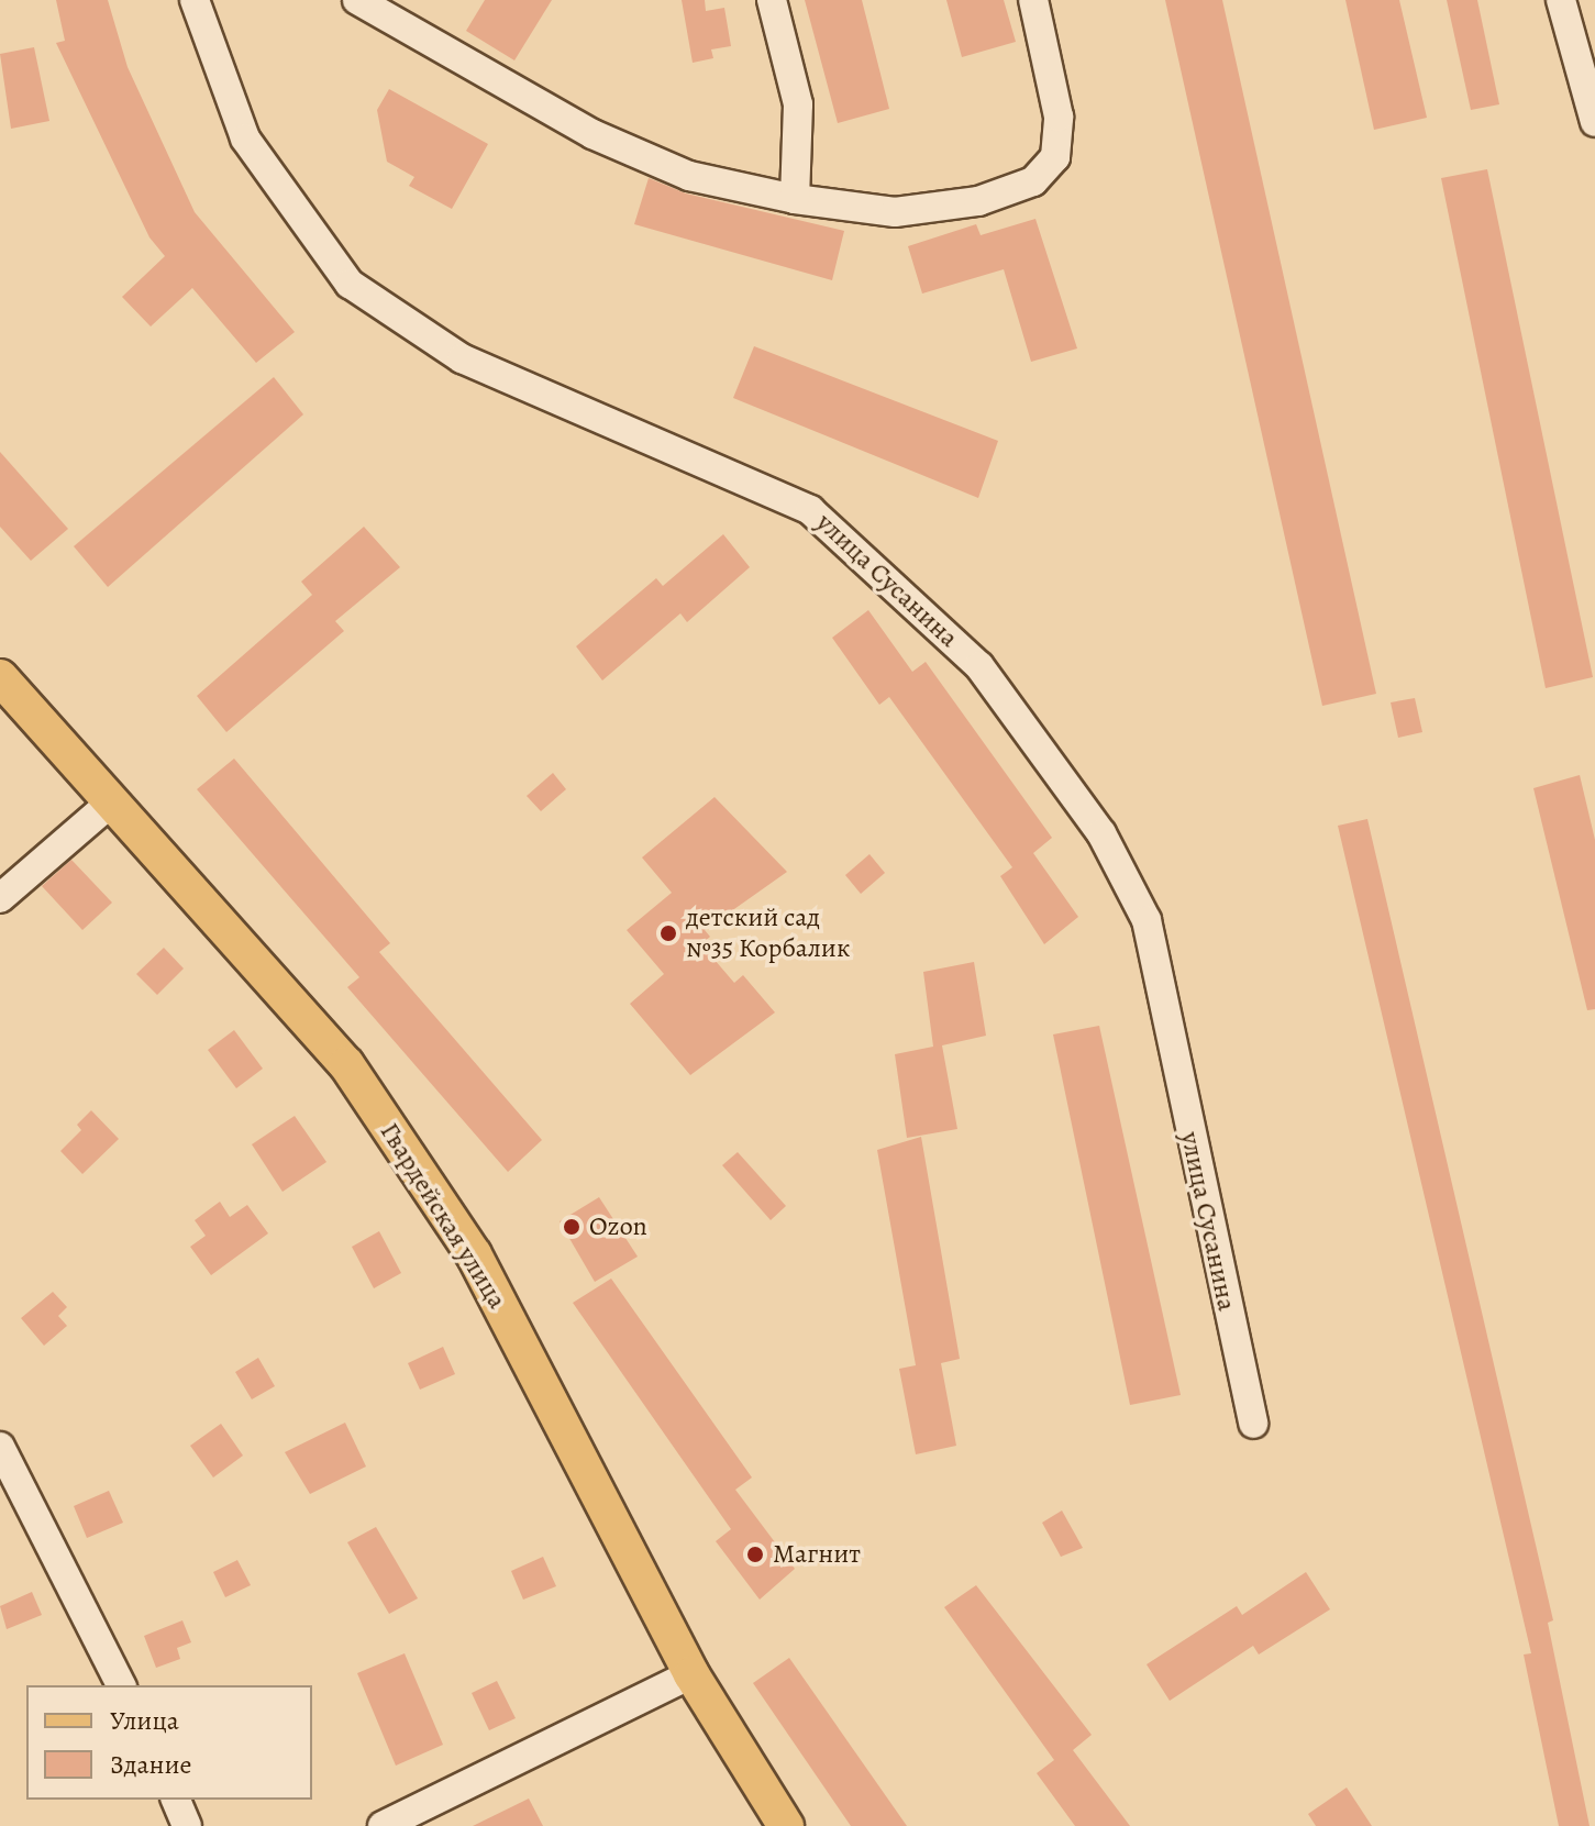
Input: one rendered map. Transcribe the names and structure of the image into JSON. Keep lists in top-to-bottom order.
{
  "streets": {
    "main road": ["Гвардейская улица"],
    "street": ["улица Сусанина"]
  },
  "places": ["детский сад №35 Корбалик", "Ozon", "Магнит"],
  "legend": ["Улица", "Здание"]
}
